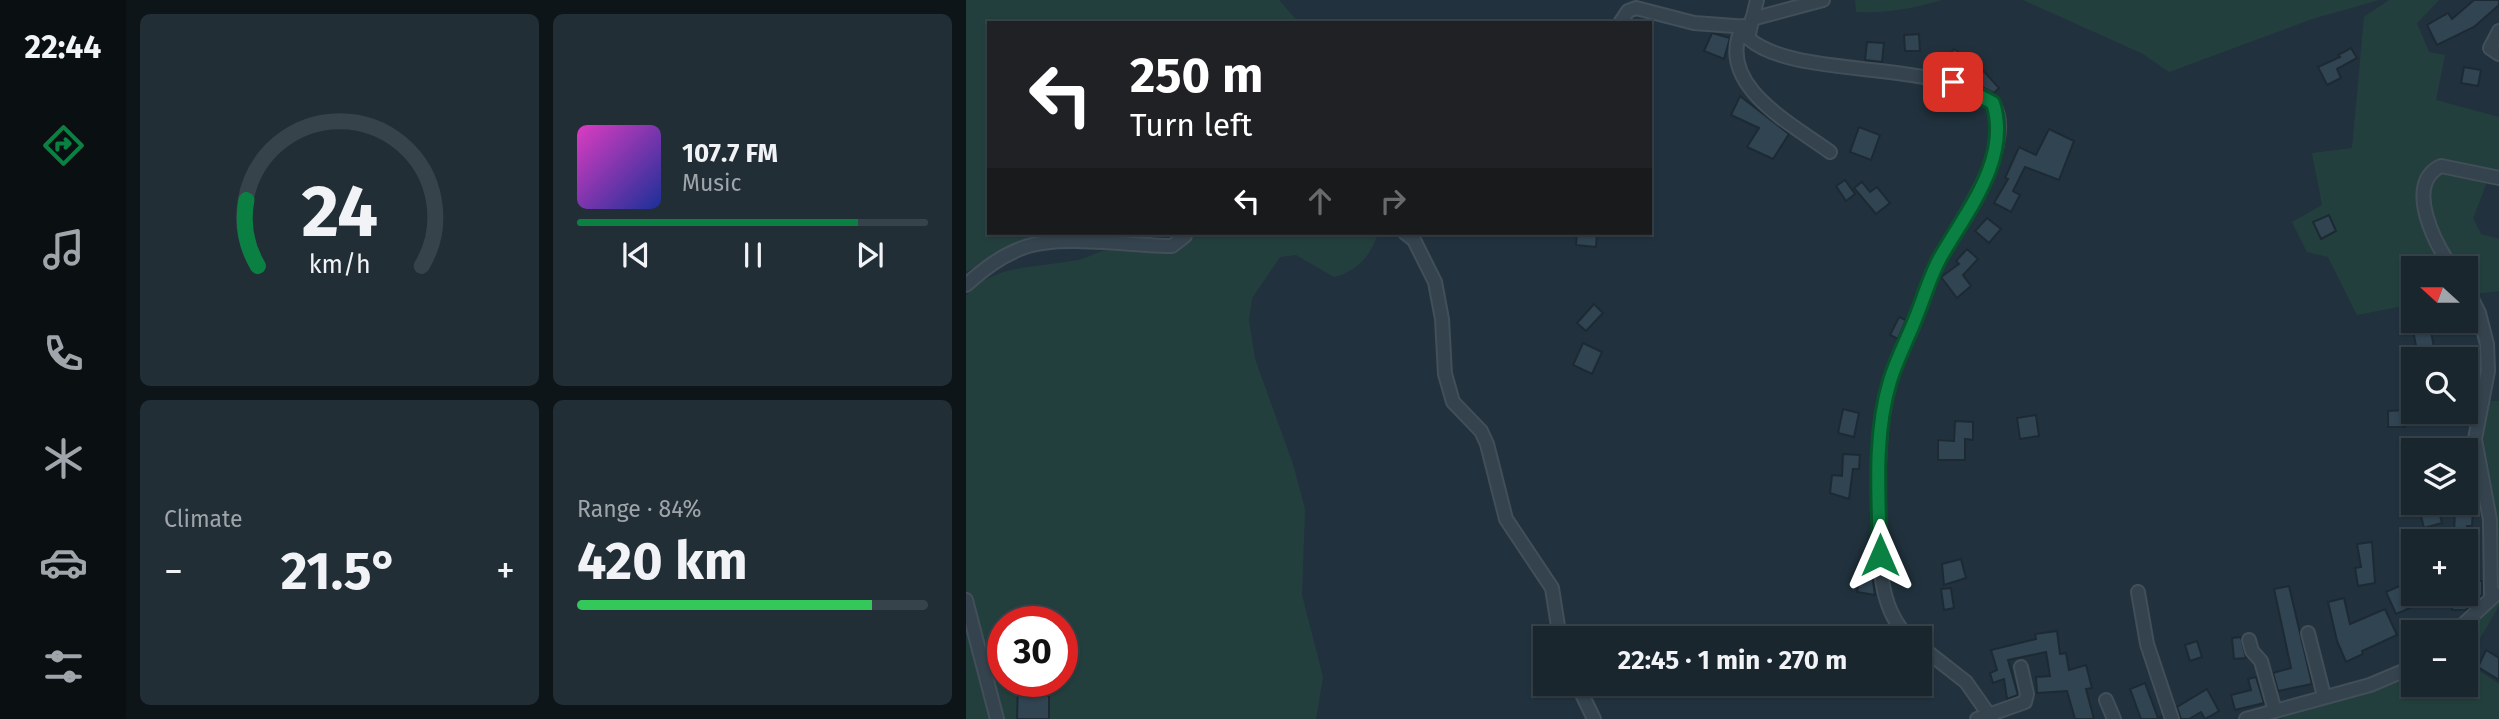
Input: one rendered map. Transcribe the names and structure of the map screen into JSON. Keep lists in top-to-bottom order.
{
  "north": "left",
  "page": {
    "tabs": "22:44",
    "turn": ["250 m", "Turn left"],
    "song": ["107.7 FM", "Music"],
    "map_buttons": ["+", "−"],
    "tile": [
      "Climate",
      ["Range · 84%", "420 km"]
    ],
    "heat": ["−", "21.5°", "+"],
    "limit": "30",
    "trip": "22:45 · 1 min · 270 m",
    "gauge": ["24", "km/h"]
  }
}
